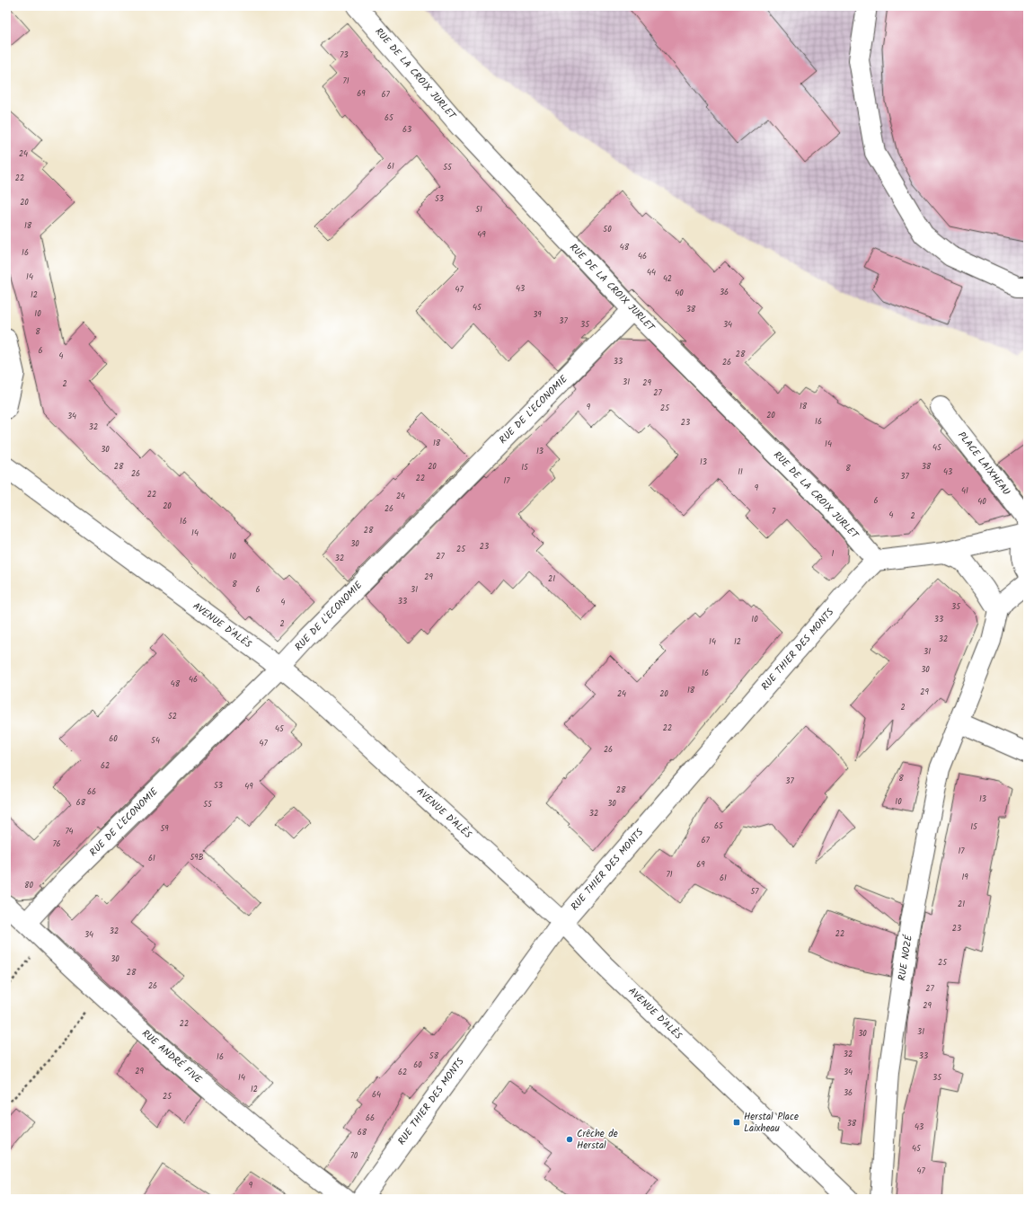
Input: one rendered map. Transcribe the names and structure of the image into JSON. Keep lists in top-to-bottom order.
{
  "streets": {
    "street": [
      "RUE DE LA CROIX JURLET",
      "RUE DE L'ECONOMIE",
      "PLACE LAIXHEAU",
      "AVENUE D'ALÈS",
      "RUE THIER DES MONTS",
      "RUE NOZÉ",
      "RUE ANDRÉ FIVE"
    ]
  },
  "crossings": [
    ["RUE DE LA CROIX JURLET", "RUE DE L'ECONOMIE"],
    ["RUE DE LA CROIX JURLET", "RUE THIER DES MONTS"],
    ["RUE DE L'ECONOMIE", "AVENUE D'ALÈS"],
    ["RUE DE L'ECONOMIE", "RUE ANDRÉ FIVE"],
    ["AVENUE D'ALÈS", "RUE THIER DES MONTS"]
  ],
  "places": {
    "transit": ["Herstal Place Laixheau"],
    "other": ["Crêche de Herstal"]
  },
  "house_numbers": [
    "73",
    "71",
    "69",
    "67",
    "65",
    "63",
    "24",
    "61",
    "55",
    "22",
    "53",
    "20",
    "51",
    "18",
    "50",
    "49",
    "48",
    "16",
    "46",
    "44",
    "14",
    "42",
    "43",
    "47",
    "36",
    "40",
    "12",
    "45",
    "38",
    "10",
    "39",
    "37",
    "35",
    "34",
    "8",
    "6",
    "28",
    "4",
    "33",
    "26",
    "31",
    "29",
    "2",
    "27",
    "18",
    "9",
    "25",
    "20",
    "34",
    "16",
    "23",
    "32",
    "18",
    "14",
    "45",
    "30",
    "13",
    "13",
    "28",
    "20",
    "38",
    "15",
    "8",
    "11",
    "43",
    "26",
    "37",
    "22",
    "17",
    "9",
    "41",
    "22",
    "24",
    "6",
    "40",
    "20",
    "26",
    "7",
    "4",
    "2",
    "16",
    "28",
    "14",
    "30",
    "23",
    "25",
    "1",
    "10",
    "27",
    "32",
    "29",
    "21",
    "8",
    "6",
    "31",
    "33",
    "4",
    "35",
    "10",
    "33",
    "2",
    "32",
    "14",
    "12",
    "31",
    "30",
    "16",
    "46",
    "48",
    "18",
    "29",
    "24",
    "20",
    "2",
    "52",
    "22",
    "45",
    "60",
    "54",
    "47",
    "26",
    "62",
    "8",
    "37",
    "53",
    "49",
    "28",
    "66",
    "13",
    "10",
    "68",
    "30",
    "55",
    "32",
    "65",
    "15",
    "59",
    "74",
    "67",
    "76",
    "17",
    "59B",
    "61",
    "69",
    "71",
    "19",
    "61",
    "80",
    "57",
    "21",
    "23",
    "32",
    "22",
    "34",
    "30",
    "25",
    "28",
    "26",
    "27",
    "29",
    "22",
    "31",
    "30",
    "32",
    "58",
    "33",
    "16",
    "60",
    "29",
    "62",
    "34",
    "14",
    "35",
    "12",
    "36",
    "64",
    "25",
    "66",
    "38",
    "43",
    "68",
    "45",
    "70",
    "47",
    "9"
  ]
}
